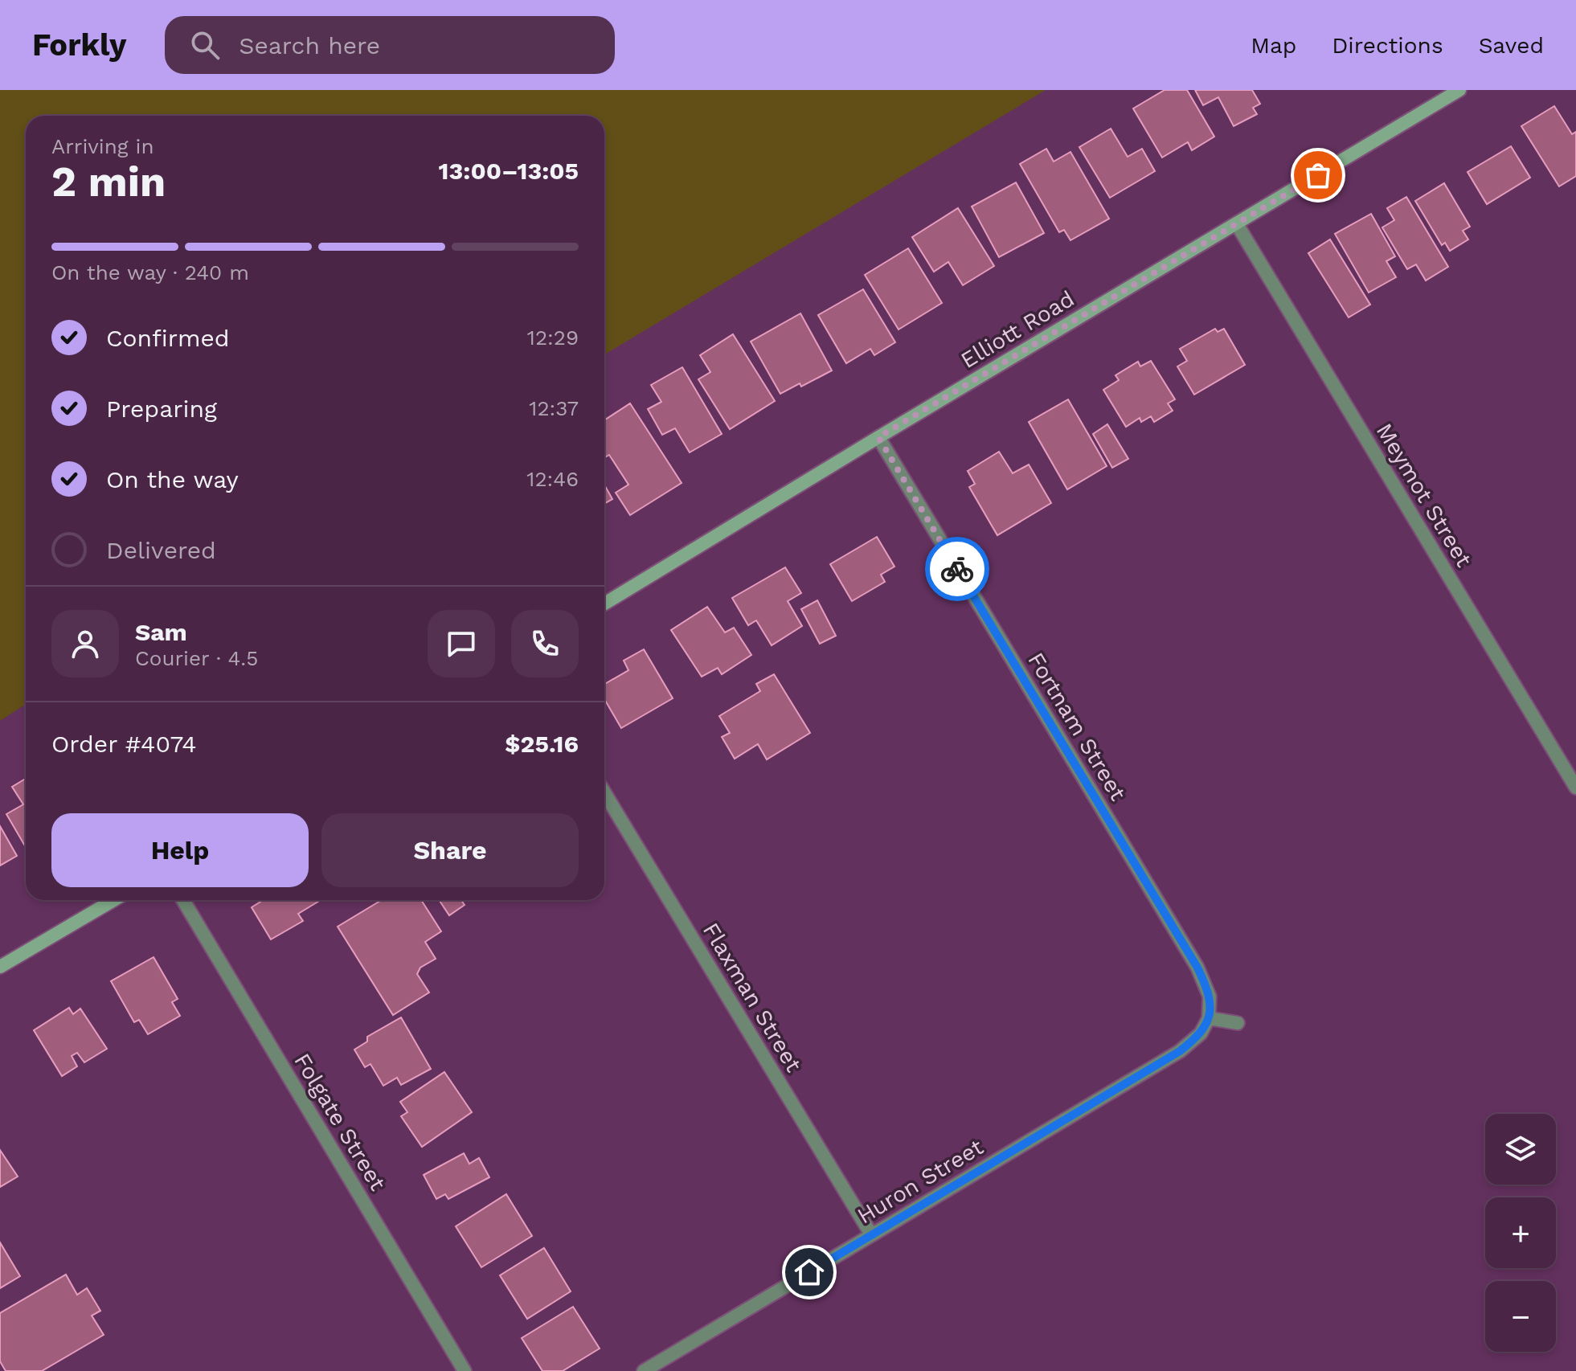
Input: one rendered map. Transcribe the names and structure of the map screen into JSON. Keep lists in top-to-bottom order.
{
  "streets": {
    "street": [
      "Elliott Road",
      "Meymot Street",
      "Fortnam Street",
      "Flaxman Street",
      "Folgate Street",
      "Huron Street"
    ]
  },
  "crossings": [
    ["Elliott Road", "Meymot Street"],
    ["Elliott Road", "Fortnam Street"],
    ["Fortnam Street", "Huron Street"],
    ["Flaxman Street", "Huron Street"]
  ],
  "page": {
    "header": "Forkly",
    "search": "Search here",
    "nav": ["Map", "Directions", "Saved"],
    "heading": ["2 min", "Arriving in", "13:00–13:05"],
    "panel": [
      "Sam",
      "Courier · 4.5",
      "Order #4074",
      "$25.16"
    ],
    "bar": "On the way · 240 m",
    "list": [
      ["Confirmed", "12:29"],
      ["Preparing", "12:37"],
      ["On the way", "12:46"],
      "Delivered"
    ],
    "buttons": ["Help", "Share"],
    "map_buttons": ["+", "−"]
  }
}
